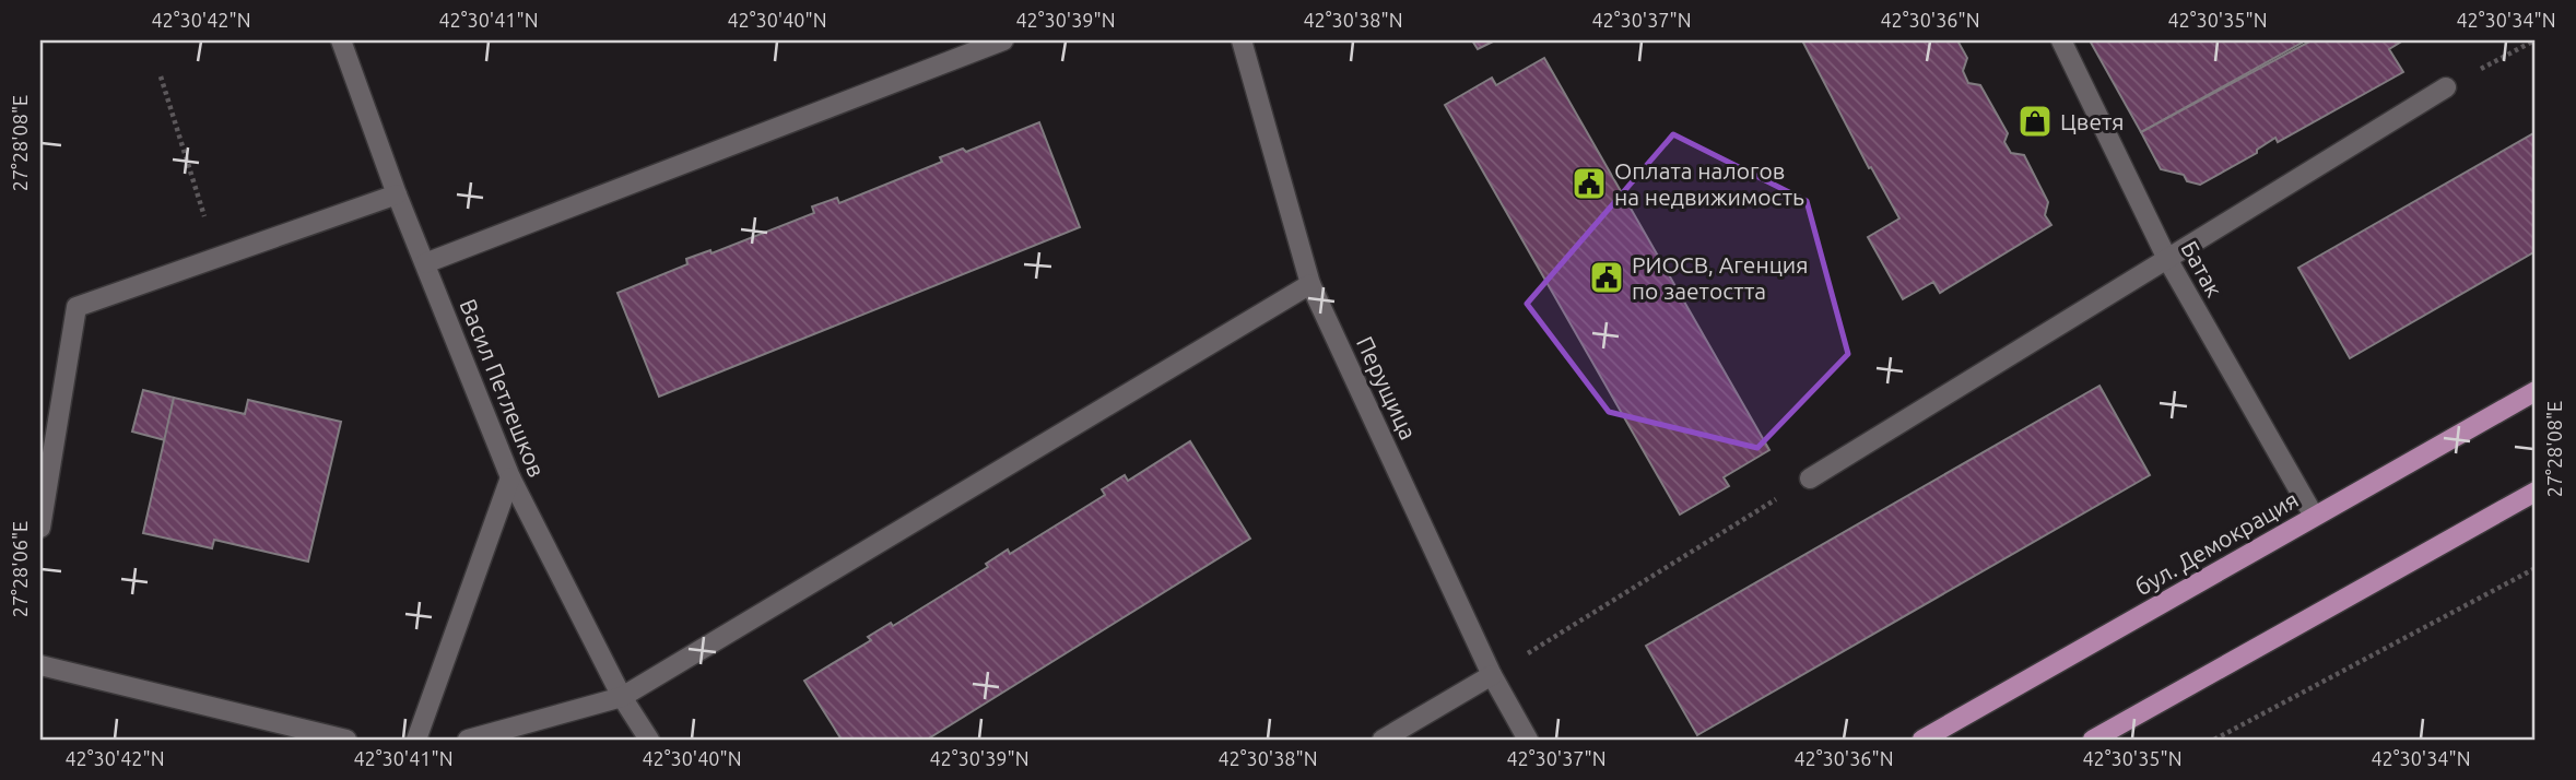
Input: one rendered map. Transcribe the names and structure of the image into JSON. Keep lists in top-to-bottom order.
{
  "streets": {
    "main road": ["бул. Демокрация"],
    "street": ["Батак", "Васил Петлешков", "Перущица"]
  },
  "crossings": [
    ["Батак", "бул. Демокрация"]
  ],
  "places": {
    "shop": ["Цветя"],
    "public building": ["Оплата налогов на недвижимость", "РИОСВ, Агенция по заетостта"]
  },
  "coordinates": [
    "42°30'42\"N",
    "42°30'41\"N",
    "42°30'40\"N",
    "42°30'39\"N",
    "42°30'38\"N",
    "42°30'37\"N",
    "42°30'36\"N",
    "42°30'35\"N",
    "42°30'34\"N",
    "27°28'08\"E",
    "27°28'06\"E"
  ]
}
